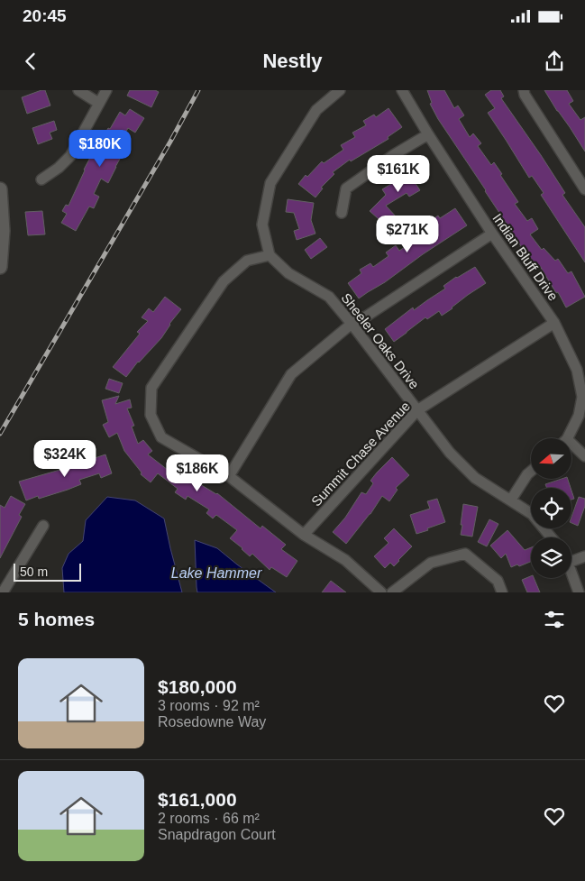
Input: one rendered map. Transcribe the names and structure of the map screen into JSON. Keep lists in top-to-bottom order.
{
  "streets": {
    "street": ["Indian Bluff Drive", "Sheeler Oaks Drive", "Summit Chase Avenue"]
  },
  "crossings": [
    ["Indian Bluff Drive", "Summit Chase Avenue"],
    ["Sheeler Oaks Drive", "Summit Chase Avenue"]
  ],
  "water": ["Lake Hammer"],
  "scale_bar": "50 m",
  "north": "left",
  "page": {
    "status": "20:45",
    "header": "Nestly",
    "price": [
      "$180K",
      "$161K",
      "$271K",
      "$324K",
      "$186K"
    ],
    "scale": "50 m",
    "heading": "5 homes",
    "list": [
      {
        "name": "$180,000",
        "note": "3 rooms · 92 m² · Rosedowne Way"
      },
      {
        "name": "$161,000",
        "note": "2 rooms · 66 m² · Snapdragon Court"
      }
    ]
  }
}
